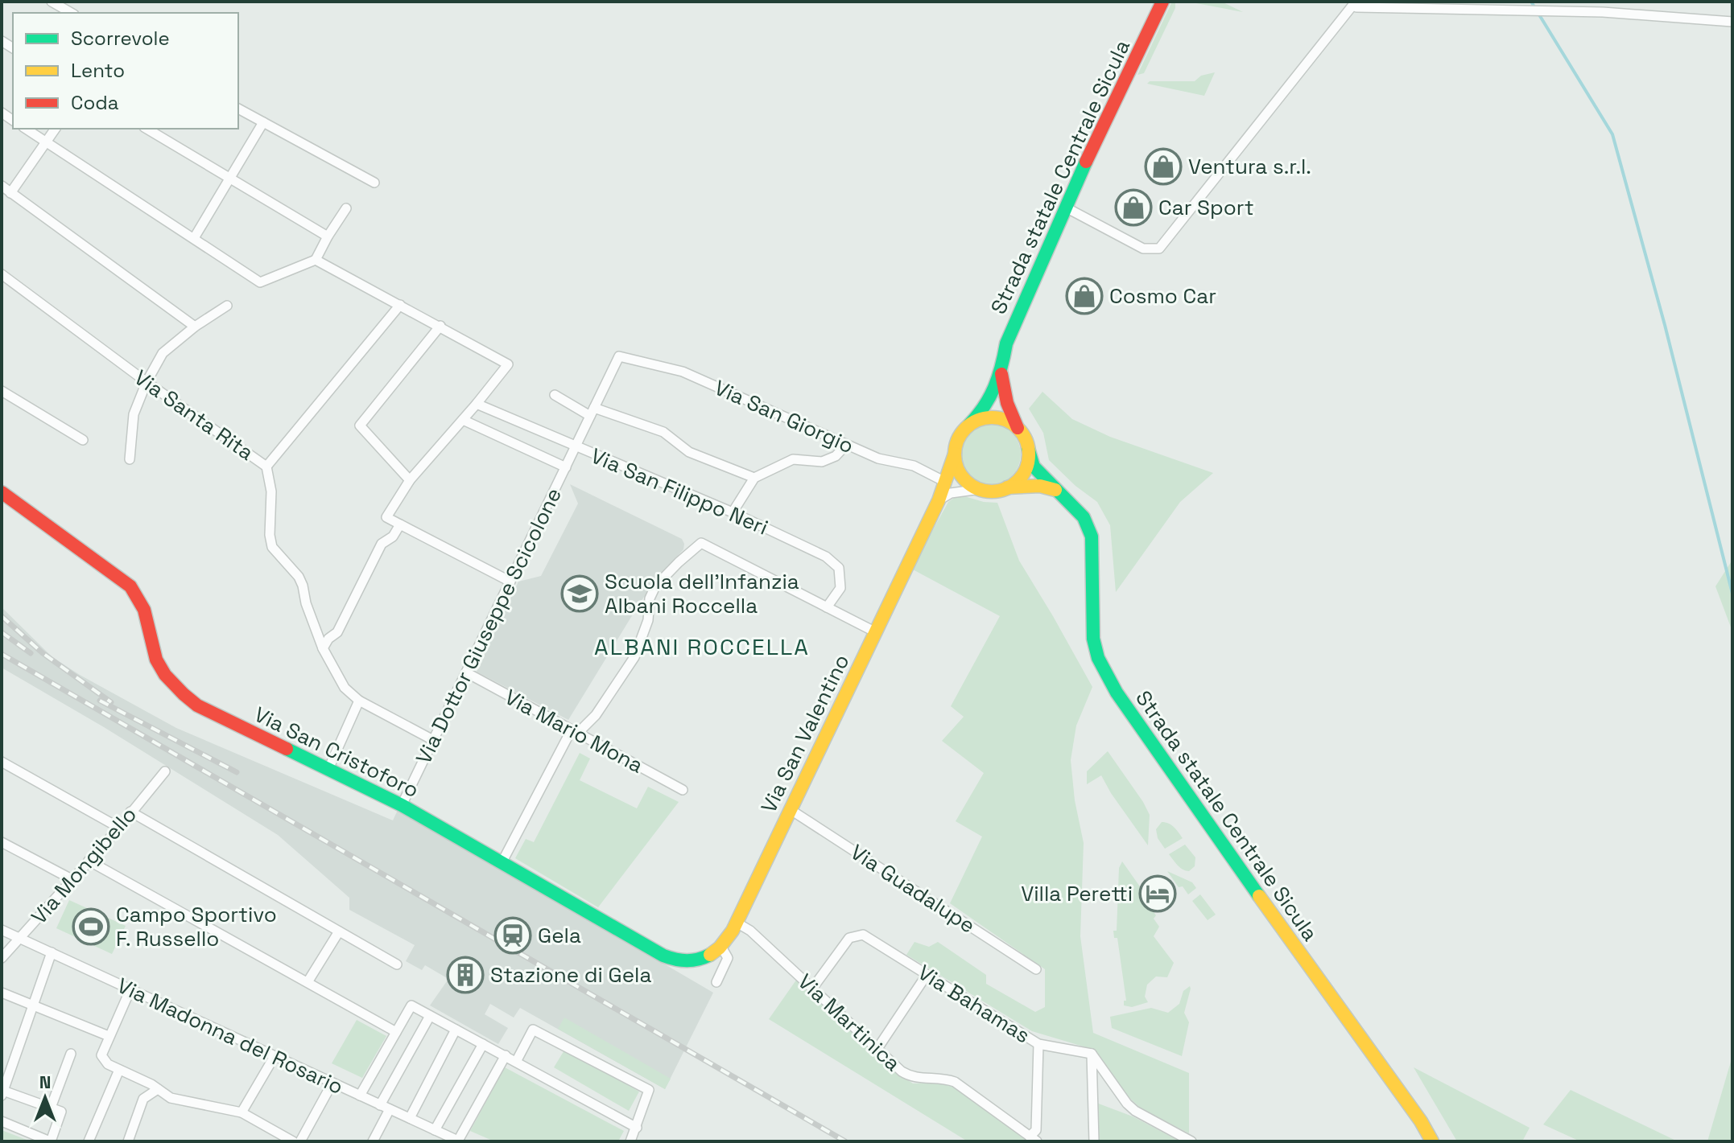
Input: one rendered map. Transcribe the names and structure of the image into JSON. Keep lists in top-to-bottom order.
{
  "streets": {
    "main road": ["Strada statale Centrale Sicula", "Via San Valentino", "Via San Cristoforo"],
    "street": [
      "Via Santa Rita",
      "Via San Giorgio",
      "Via San Filippo Neri",
      "Via Dottor Giuseppe Scicolone",
      "Via Mario Mona",
      "Via Mongibello",
      "Via Guadalupe",
      "Via Bahamas",
      "Via Martinica",
      "Via Madonna del Rosario"
    ]
  },
  "crossings": [
    ["Strada statale Centrale Sicula", "Via San Valentino"],
    ["Via San Giorgio", "Via Dottor Giuseppe Scicolone"],
    ["Via San Giorgio", "Via San Valentino"],
    ["Via San Filippo Neri", "Via Dottor Giuseppe Scicolone"],
    ["Via Dottor Giuseppe Scicolone", "Via Mario Mona"],
    ["Via Dottor Giuseppe Scicolone", "Via San Cristoforo"],
    ["Via San Valentino", "Via San Cristoforo"],
    ["Via San Valentino", "Via Guadalupe"],
    ["Via San Valentino", "Via Martinica"],
    ["Via Mongibello", "Via Madonna del Rosario"],
    ["Via Bahamas", "Via Martinica"]
  ],
  "districts": ["ALBANI ROCCELLA"],
  "places": {
    "shop": ["Ventura s.r.l.", "Car Sport", "Cosmo Car"],
    "school or university": ["Scuola dell'Infanzia Albani Roccella"],
    "hotel": ["Villa Peretti"],
    "sports": ["Campo Sportivo F. Russello"],
    "station": ["Gela"],
    "building": ["Stazione di Gela"]
  },
  "legend": ["Scorrevole", "Lento", "Coda"],
  "north": "top"
}
